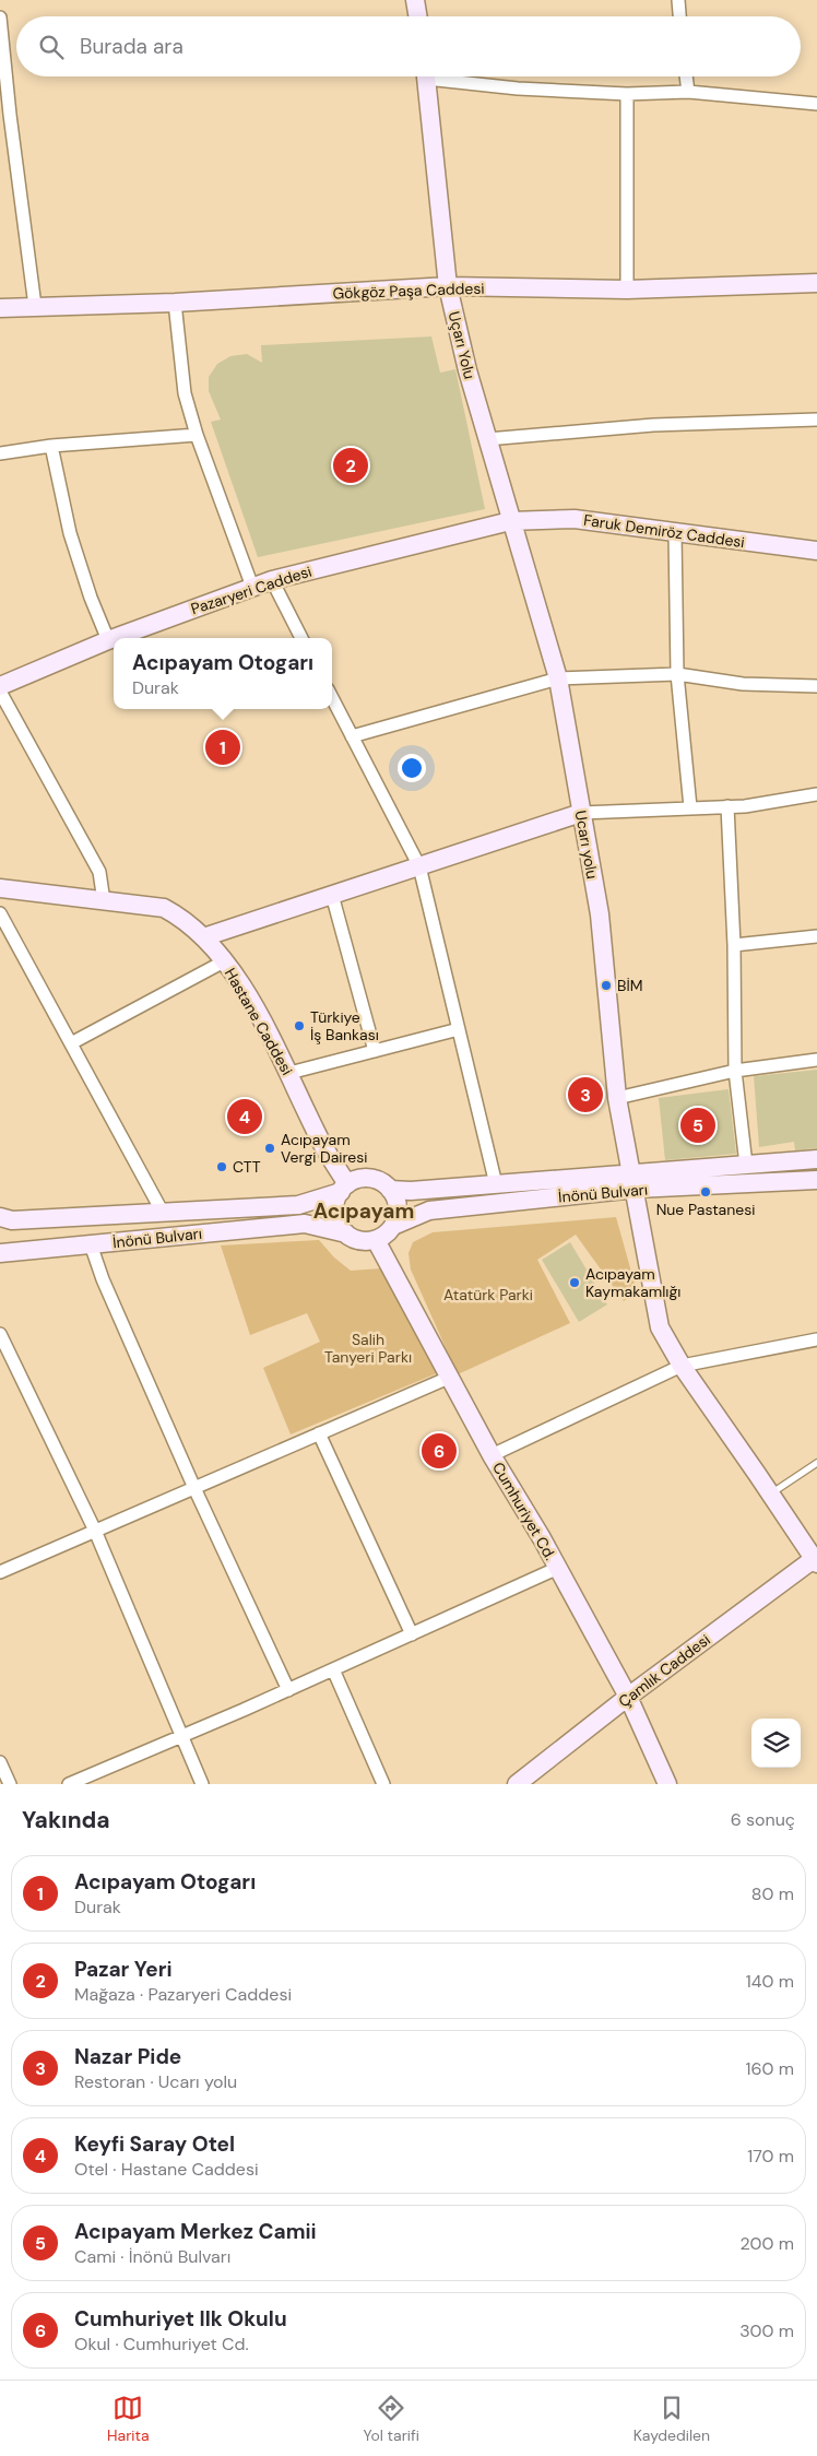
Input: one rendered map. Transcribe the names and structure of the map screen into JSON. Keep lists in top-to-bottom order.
{
  "streets": {
    "street": [
      "Gökgöz Paşa Caddesi",
      "Uçarı Yolu",
      "Faruk Demiröz Caddesi",
      "Pazaryeri Caddesi",
      "Ucarı yolu",
      "Hastane Caddesi",
      "İnönü Bulvarı",
      "Cumhuriyet Cd.",
      "Çamlık Caddesi"
    ]
  },
  "crossings": [
    ["Gökgöz Paşa Caddesi", "Uçarı Yolu"],
    ["Uçarı Yolu", "Faruk Demiröz Caddesi"],
    ["Uçarı Yolu", "Pazaryeri Caddesi"],
    ["Uçarı Yolu", "Ucarı yolu"],
    ["Faruk Demiröz Caddesi", "Pazaryeri Caddesi"],
    ["Faruk Demiröz Caddesi", "Ucarı yolu"],
    ["Pazaryeri Caddesi", "Ucarı yolu"],
    ["Ucarı yolu", "İnönü Bulvarı"],
    ["Ucarı yolu", "Çamlık Caddesi"],
    ["Hastane Caddesi", "İnönü Bulvarı"],
    ["Hastane Caddesi", "Cumhuriyet Cd."],
    ["İnönü Bulvarı", "Cumhuriyet Cd."],
    ["Cumhuriyet Cd.", "Çamlık Caddesi"]
  ],
  "districts": ["Acıpayam"],
  "parks": ["Atatürk Parki", "Salih Tanyeri Parkı"],
  "places": [
    "BİM",
    "Türkiye İş Bankası",
    "Acıpayam Vergi Dairesi",
    "CTT",
    "Nue Pastanesi",
    "Acıpayam Kaymakamlığı"
  ],
  "page": {
    "search": "Burada ara",
    "pins": [
      "2",
      "1",
      "3",
      "4",
      "5",
      "6"
    ],
    "popup": ["Acıpayam Otogarı", "Durak"],
    "heading": ["Yakında", "6 sonuç"],
    "list": [
      {
        "mark": "1",
        "name": "Acıpayam Otogarı",
        "note": "Durak",
        "value": "80 m"
      },
      {
        "mark": "2",
        "name": "Pazar Yeri",
        "note": "Mağaza · Pazaryeri Caddesi",
        "value": "140 m"
      },
      {
        "mark": "3",
        "name": "Nazar Pide",
        "note": "Restoran · Ucarı yolu",
        "value": "160 m"
      },
      {
        "mark": "4",
        "name": "Keyfi Saray Otel",
        "note": "Otel · Hastane Caddesi",
        "value": "170 m"
      },
      {
        "mark": "5",
        "name": "Acıpayam Merkez Camii",
        "note": "Cami · İnönü Bulvarı",
        "value": "200 m"
      },
      {
        "mark": "6",
        "name": "Cumhuriyet Ilk Okulu",
        "note": "Okul · Cumhuriyet Cd.",
        "value": "300 m"
      }
    ],
    "nav": ["Harita", "Yol tarifi", "Kaydedilen"]
  }
}
